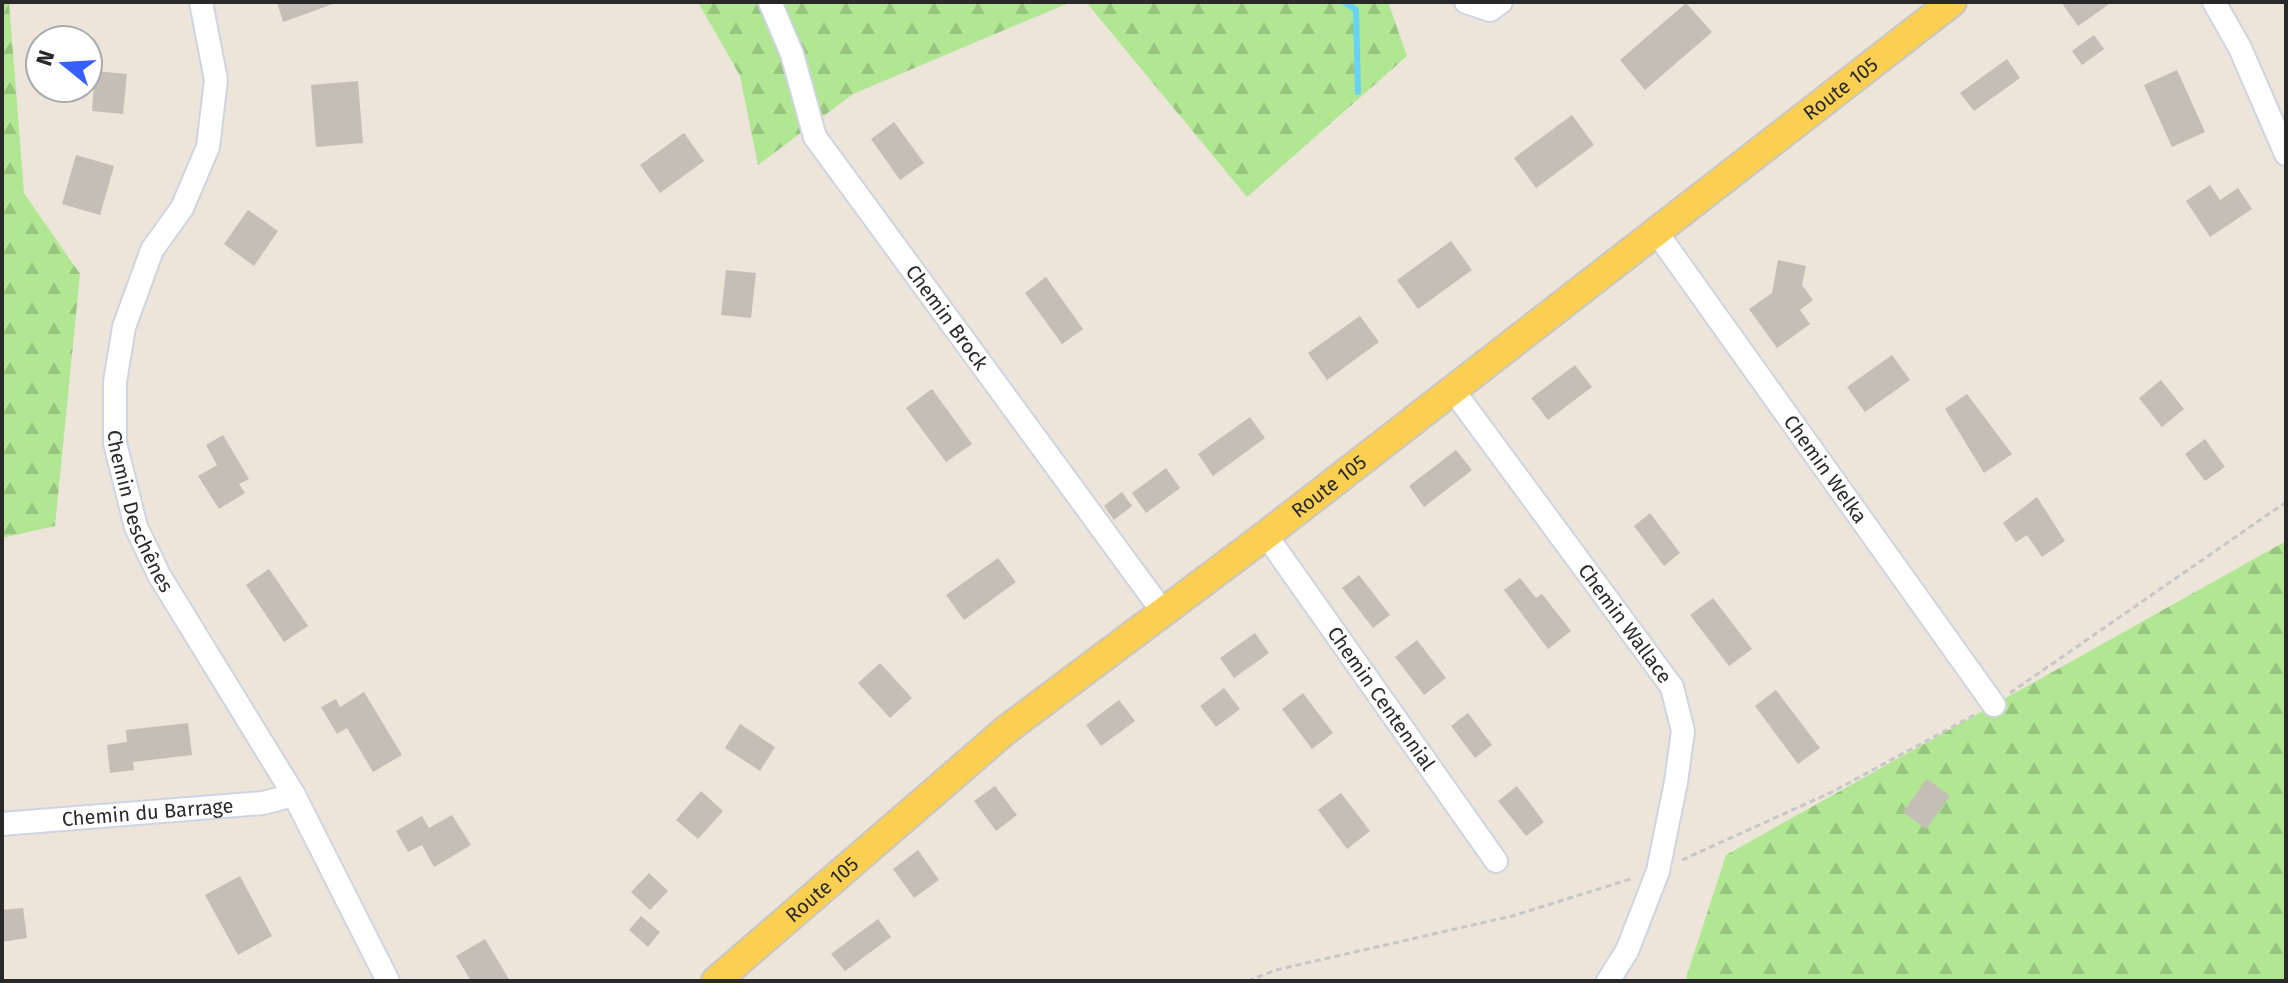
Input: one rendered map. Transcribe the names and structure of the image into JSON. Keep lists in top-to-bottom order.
{
  "streets": {
    "main road": ["Route 105"],
    "street": [
      "Chemin Brock",
      "Chemin Welka",
      "Chemin Deschênes",
      "Chemin Wallace",
      "Chemin Centennial",
      "Chemin du Barrage"
    ]
  },
  "crossings": [
    ["Route 105", "Chemin Brock"],
    ["Route 105", "Chemin Welka"],
    ["Route 105", "Chemin Wallace"],
    ["Route 105", "Chemin Centennial"],
    ["Chemin Deschênes", "Chemin du Barrage"]
  ],
  "north": "left"
}
